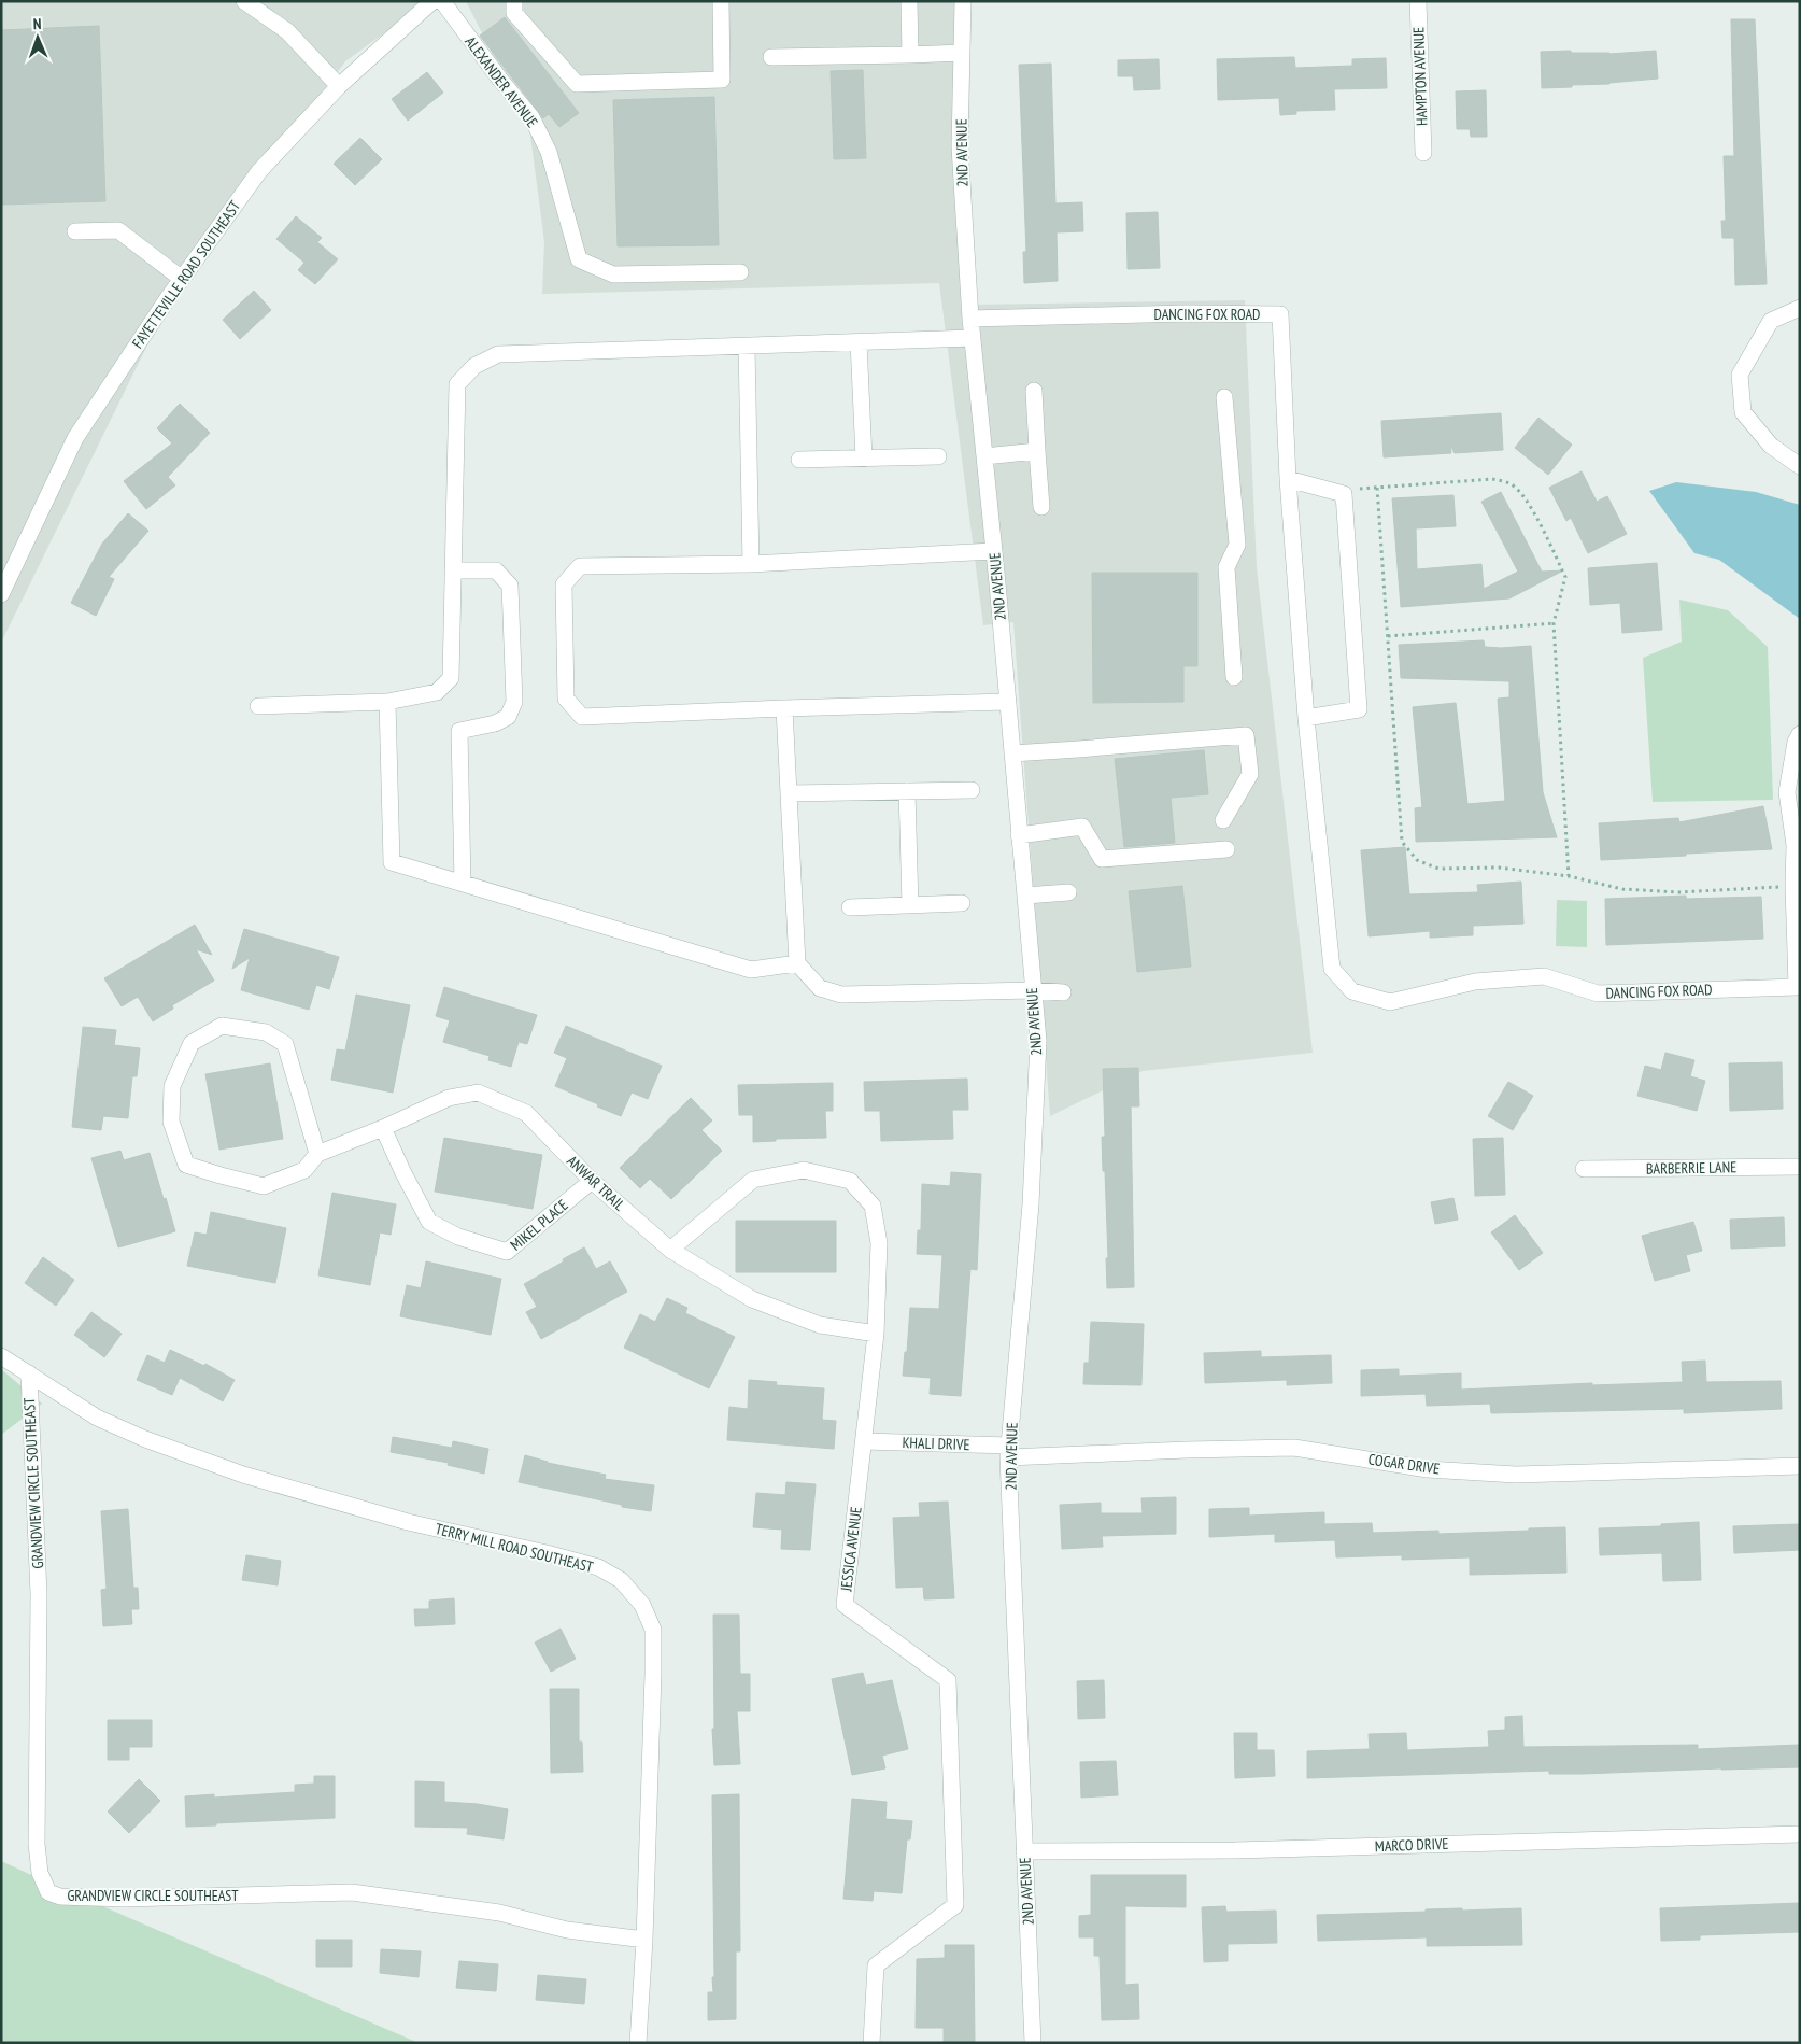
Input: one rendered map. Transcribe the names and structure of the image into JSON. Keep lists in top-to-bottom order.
{
  "streets": {
    "street": [
      "HAMPTON AVENUE",
      "ALEXANDER AVENUE",
      "2ND AVENUE",
      "FAYETTEVILLE ROAD SOUTHEAST",
      "DANCING FOX ROAD",
      "BARBERRIE LANE",
      "ANWAR TRAIL",
      "MIKEL PLACE",
      "KHALI DRIVE",
      "COGAR DRIVE",
      "GRANDVIEW CIRCLE SOUTHEAST",
      "TERRY MILL ROAD SOUTHEAST",
      "JESSICA AVENUE",
      "MARCO DRIVE"
    ]
  },
  "crossings": [
    ["2ND AVENUE", "DANCING FOX ROAD"],
    ["2ND AVENUE", "KHALI DRIVE"],
    ["2ND AVENUE", "COGAR DRIVE"],
    ["2ND AVENUE", "MARCO DRIVE"],
    ["ANWAR TRAIL", "MIKEL PLACE"],
    ["ANWAR TRAIL", "JESSICA AVENUE"],
    ["KHALI DRIVE", "COGAR DRIVE"],
    ["KHALI DRIVE", "JESSICA AVENUE"],
    ["GRANDVIEW CIRCLE SOUTHEAST", "TERRY MILL ROAD SOUTHEAST"]
  ],
  "north": "top"
}
